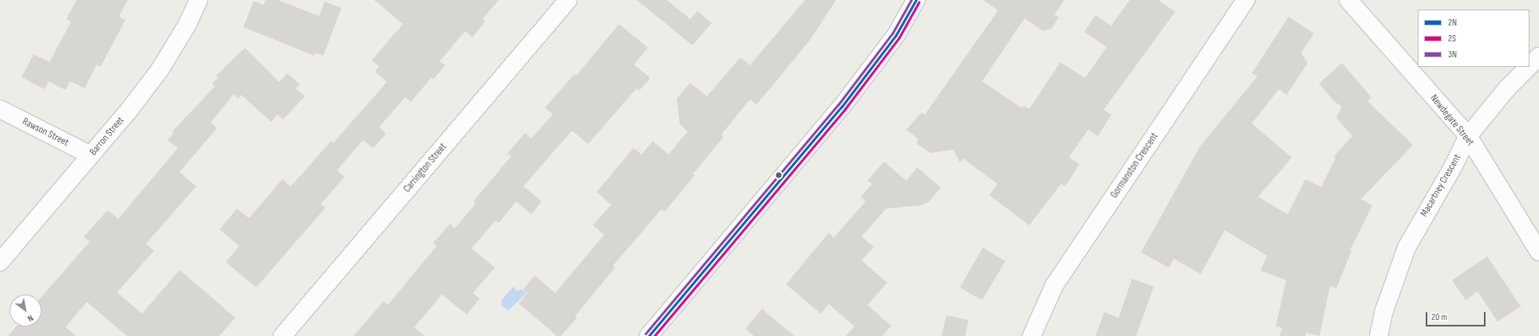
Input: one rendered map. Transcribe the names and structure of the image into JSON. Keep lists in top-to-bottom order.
{
  "streets": {
    "street": [
      "Newdegate Street",
      "Rawson Street",
      "Barron Street",
      "Gormanston Crescent",
      "Carrington Street",
      "Macartney Crescent"
    ]
  },
  "crossings": [
    ["Newdegate Street", "Macartney Crescent"],
    ["Rawson Street", "Barron Street"]
  ],
  "lines": ["transit line 2N", "transit line 3N", "transit line 2S"],
  "legend": ["2N", "2S", "3N"],
  "scale_bar": "20 m",
  "north": "bottom right"
}
